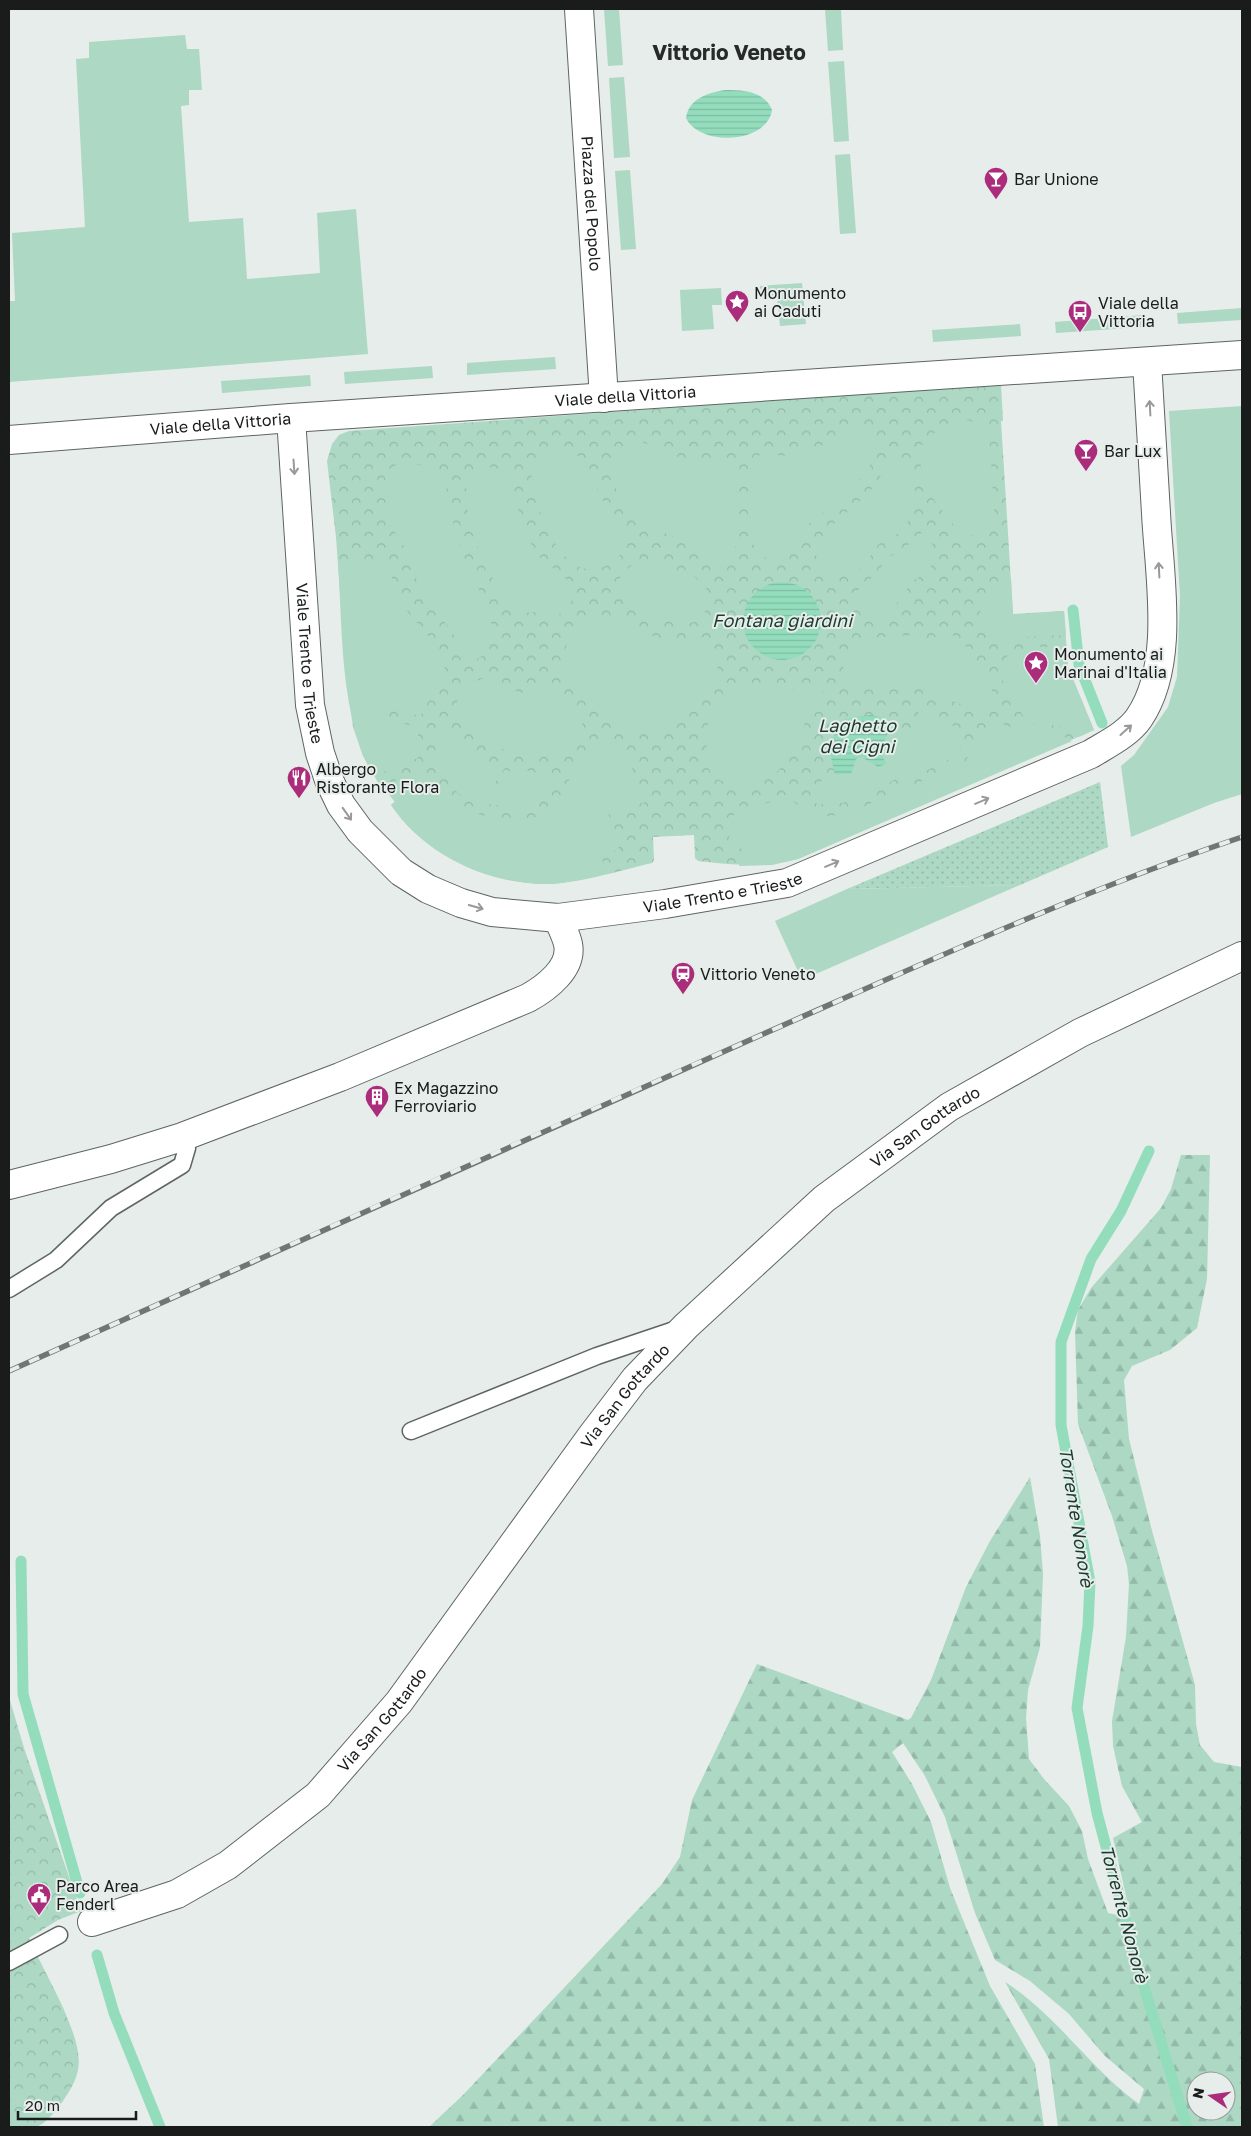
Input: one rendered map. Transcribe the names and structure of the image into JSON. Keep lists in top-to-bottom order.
{
  "streets": {
    "street": [
      "Piazza del Popolo",
      "Viale della Vittoria",
      "Viale Trento e Trieste",
      "Via San Gottardo"
    ]
  },
  "crossings": [
    ["Piazza del Popolo", "Viale della Vittoria"],
    ["Viale della Vittoria", "Viale Trento e Trieste"]
  ],
  "districts": ["Vittorio Veneto"],
  "water": ["Fontana giardini", "Laghetto dei Cigni", "Torrente Nonorè"],
  "places": {
    "bar": ["Bar Unione", "Bar Lux"],
    "place": ["Monumento ai Caduti", "Monumento ai Marinai d'Italia"],
    "bus stop": ["Viale della Vittoria"],
    "restaurant": ["Albergo Ristorante Flora"],
    "station": ["Vittorio Veneto"],
    "building": ["Ex Magazzino Ferroviario"],
    "public building": ["Parco Area Fenderl"]
  },
  "scale_bar": "20 m",
  "north": "left"
}
